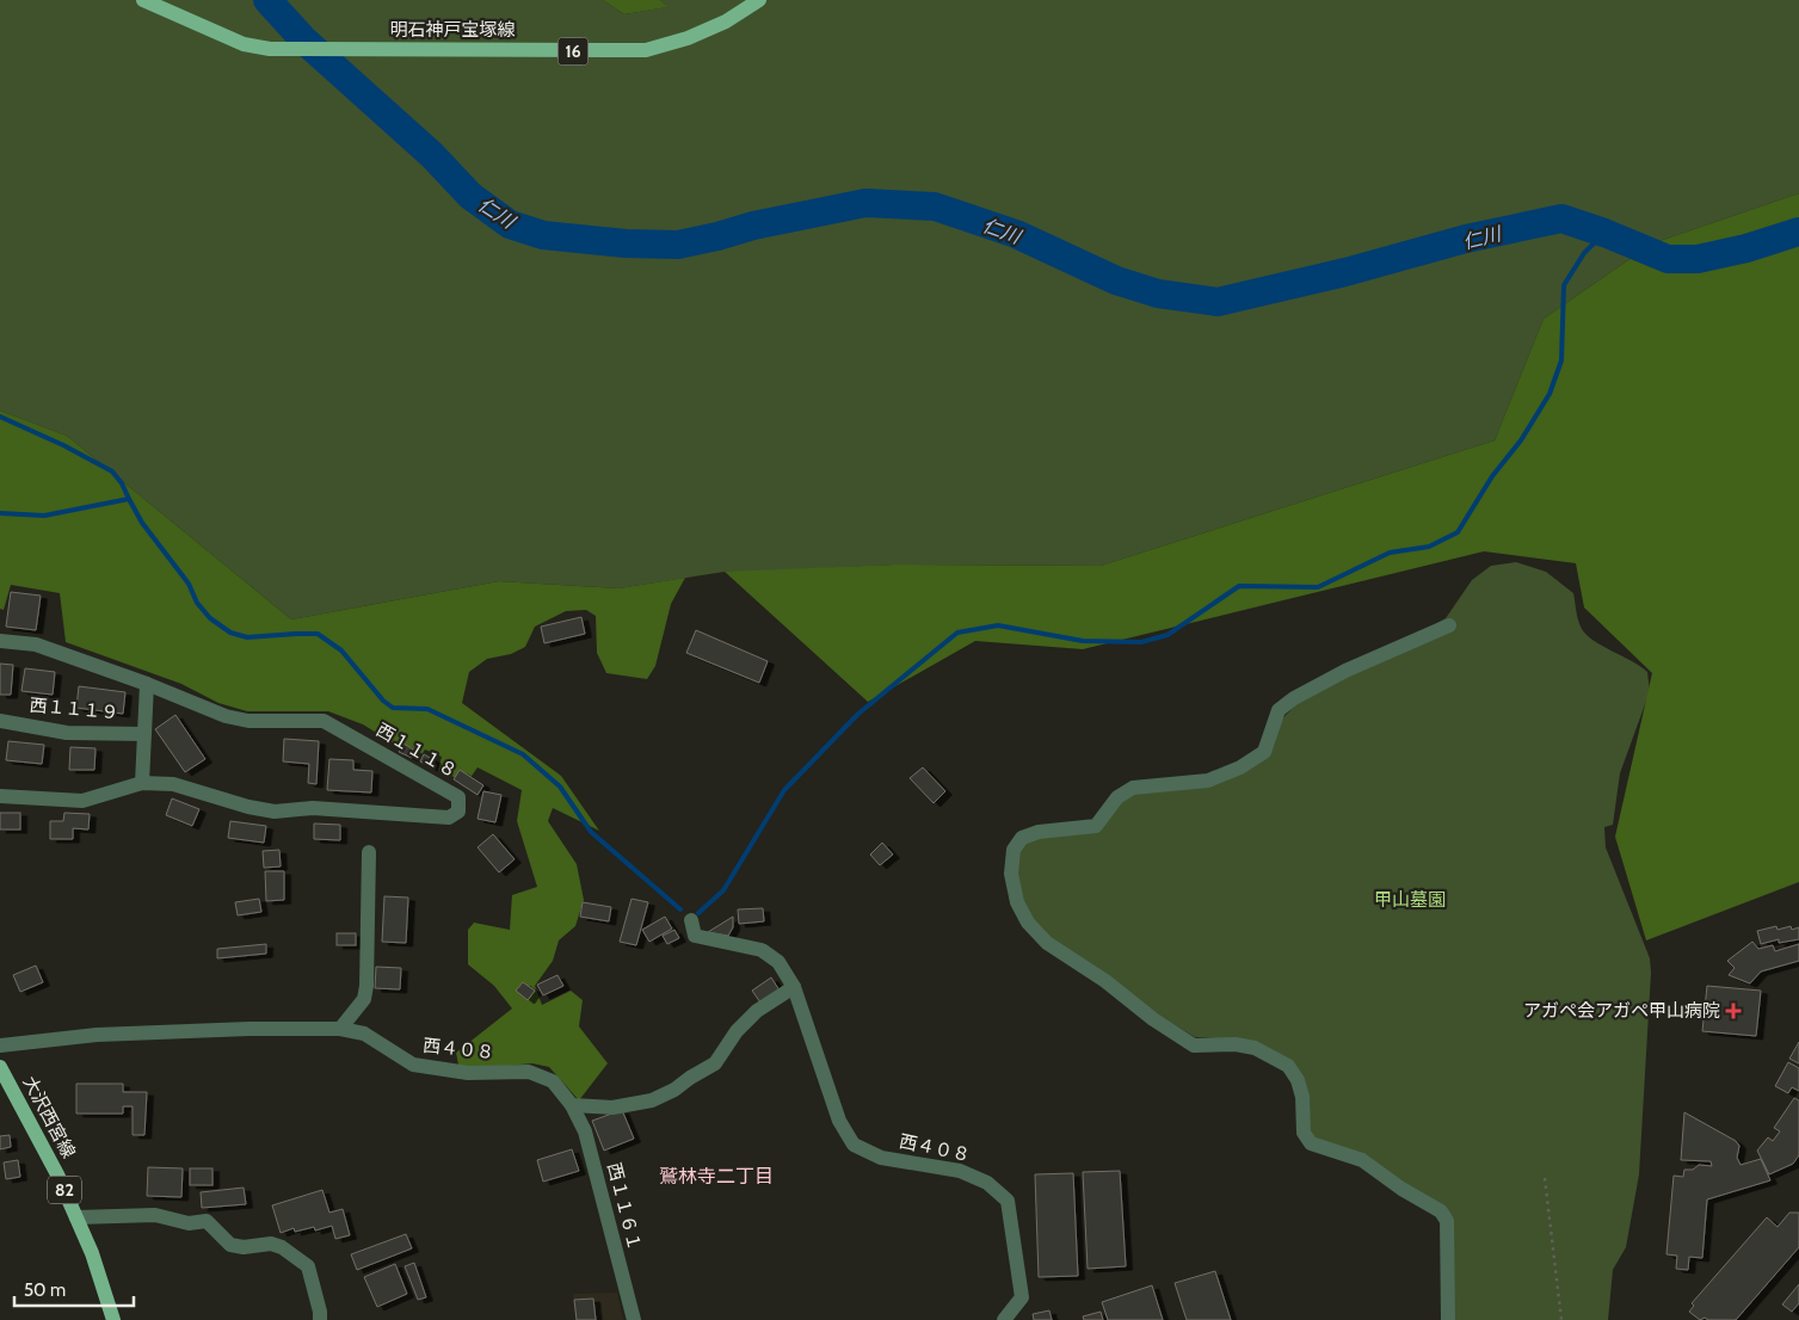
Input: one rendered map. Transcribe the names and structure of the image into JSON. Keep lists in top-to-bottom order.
{
  "streets": {
    "main road": [
      "明石神戸宝塚線",
      "16",
      "大沢西宮線",
      "82"
    ],
    "street": [
      "西１１１９",
      "西１１１８",
      "西４０８",
      "西１１６１"
    ]
  },
  "crossings": [
    ["西４０８", "西１１６１"]
  ],
  "districts": ["鷲林寺二丁目"],
  "water": ["仁川"],
  "parks": ["甲山墓園"],
  "places": {
    "health": ["アガペ会アガペ甲山病院"]
  },
  "scale_bar": "50 m"
}
